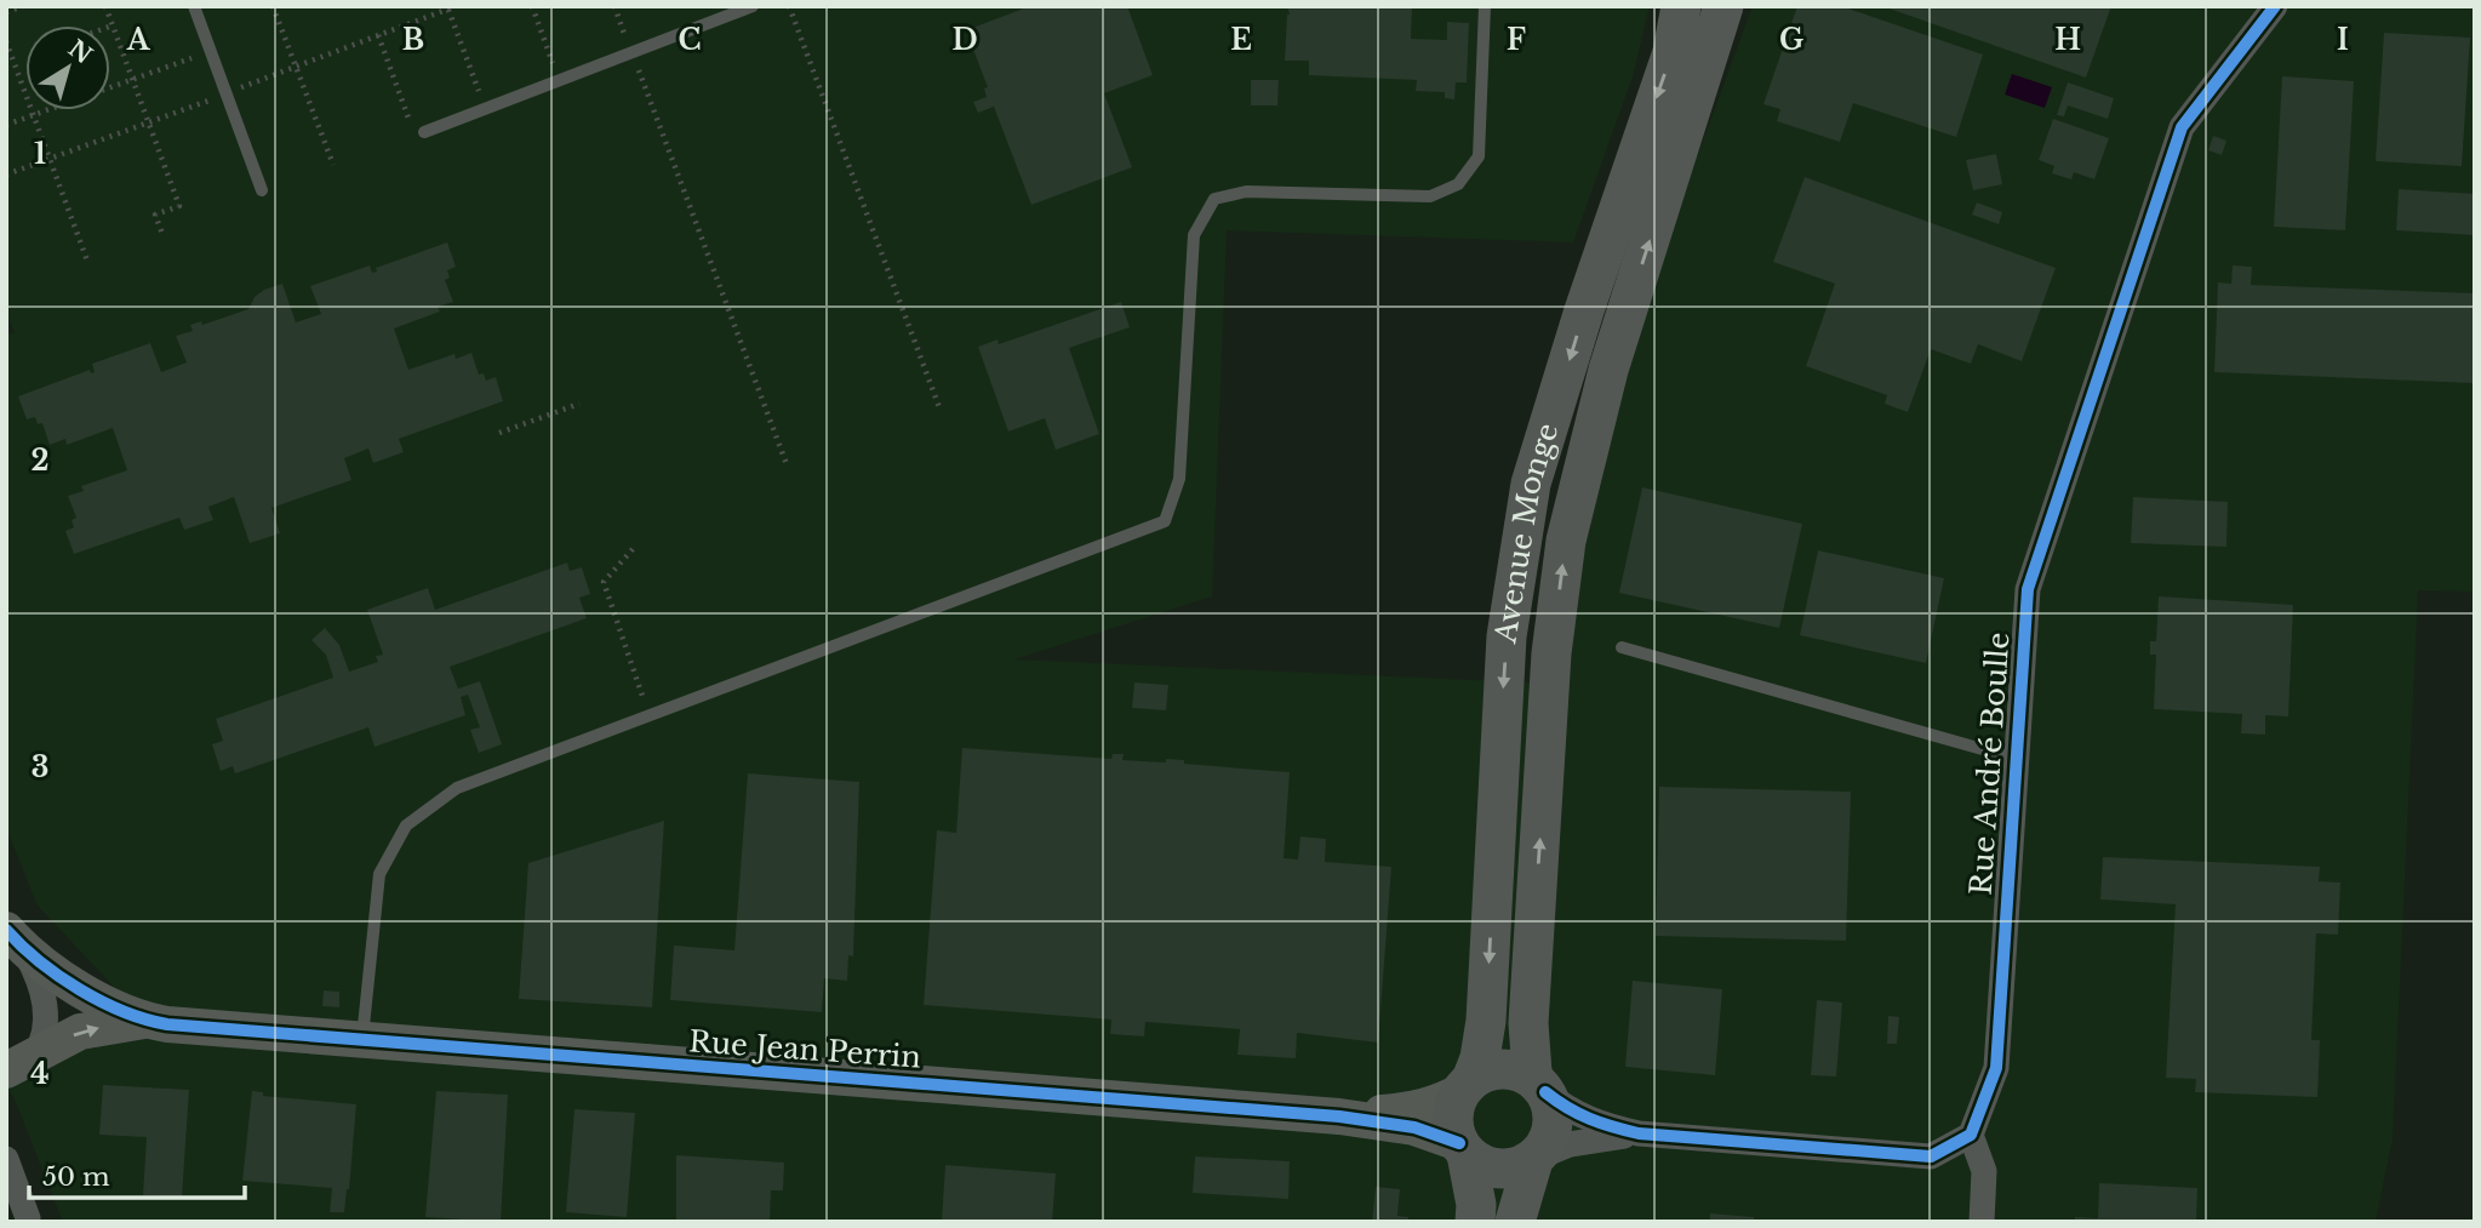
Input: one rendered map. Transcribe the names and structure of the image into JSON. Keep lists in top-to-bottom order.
{
  "streets": {
    "main road": ["Avenue Monge"],
    "street": ["Rue André Boulle", "Rue Jean Perrin"]
  },
  "crossings": [
    ["Avenue Monge", "Rue Jean Perrin"]
  ],
  "scale_bar": "50 m",
  "north": "top right",
  "grid": {
    "columns": [
      "A",
      "B",
      "C",
      "D",
      "E",
      "F",
      "G",
      "H",
      "I"
    ],
    "rows": [
      "1",
      "2",
      "3",
      "4"
    ]
  }
}
